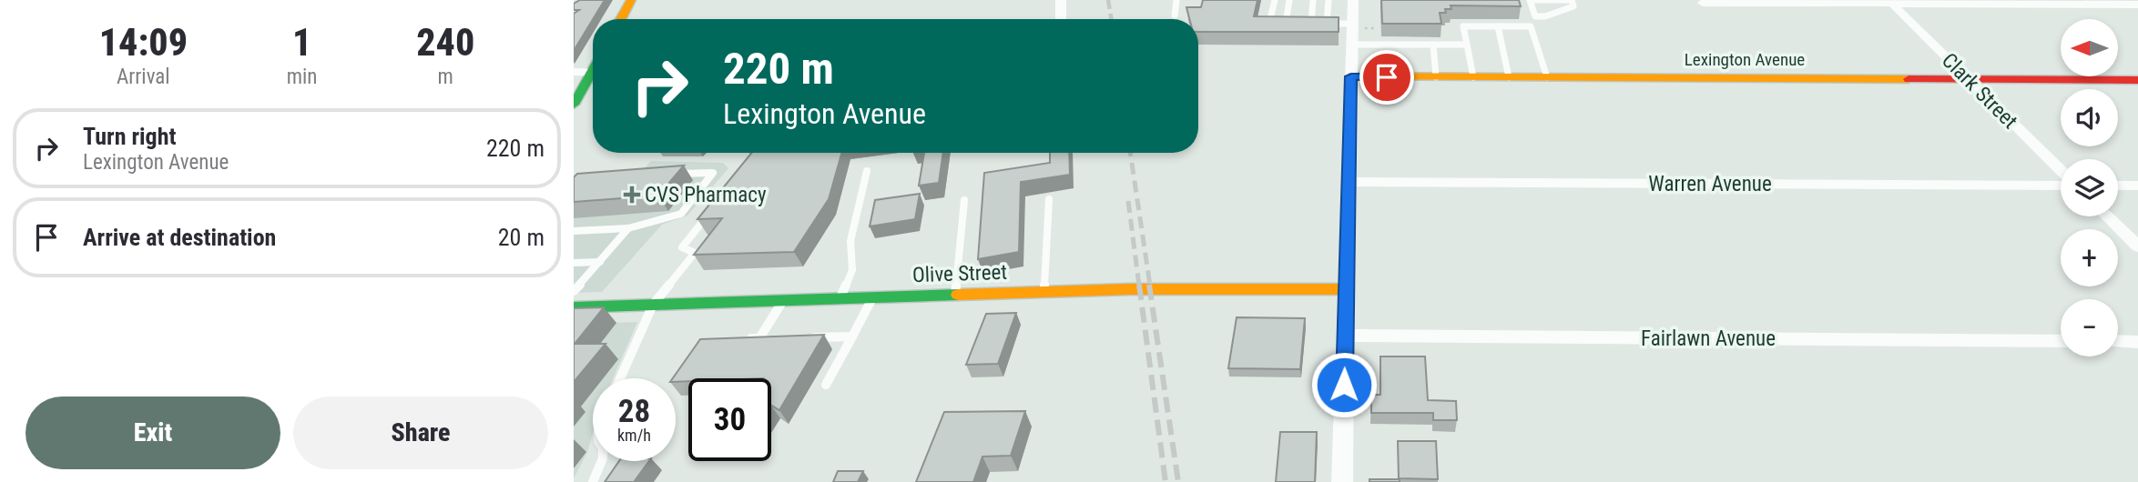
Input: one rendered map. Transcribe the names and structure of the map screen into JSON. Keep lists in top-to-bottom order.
{
  "streets": {
    "street": [
      "Lexington Avenue",
      "Clark Street",
      "Warren Avenue",
      "Olive Street",
      "Fairlawn Avenue"
    ]
  },
  "crossings": [
    ["Lexington Avenue", "Clark Street"]
  ],
  "places": {
    "health": ["CVS Pharmacy"]
  },
  "north": "left",
  "page": {
    "eta": [
      "14:09",
      "Arrival",
      "1",
      "min",
      "240",
      "m"
    ],
    "map_buttons": ["+", "−"],
    "turn": ["220 m", "Lexington Avenue"],
    "list": [
      {
        "name": "Turn right",
        "note": "Lexington Avenue",
        "value": "220 m"
      },
      {
        "name": "Arrive at destination",
        "value": "20 m"
      }
    ],
    "speed": "28 km/h",
    "limit": "30",
    "buttons": ["Exit", "Share"]
  }
}
